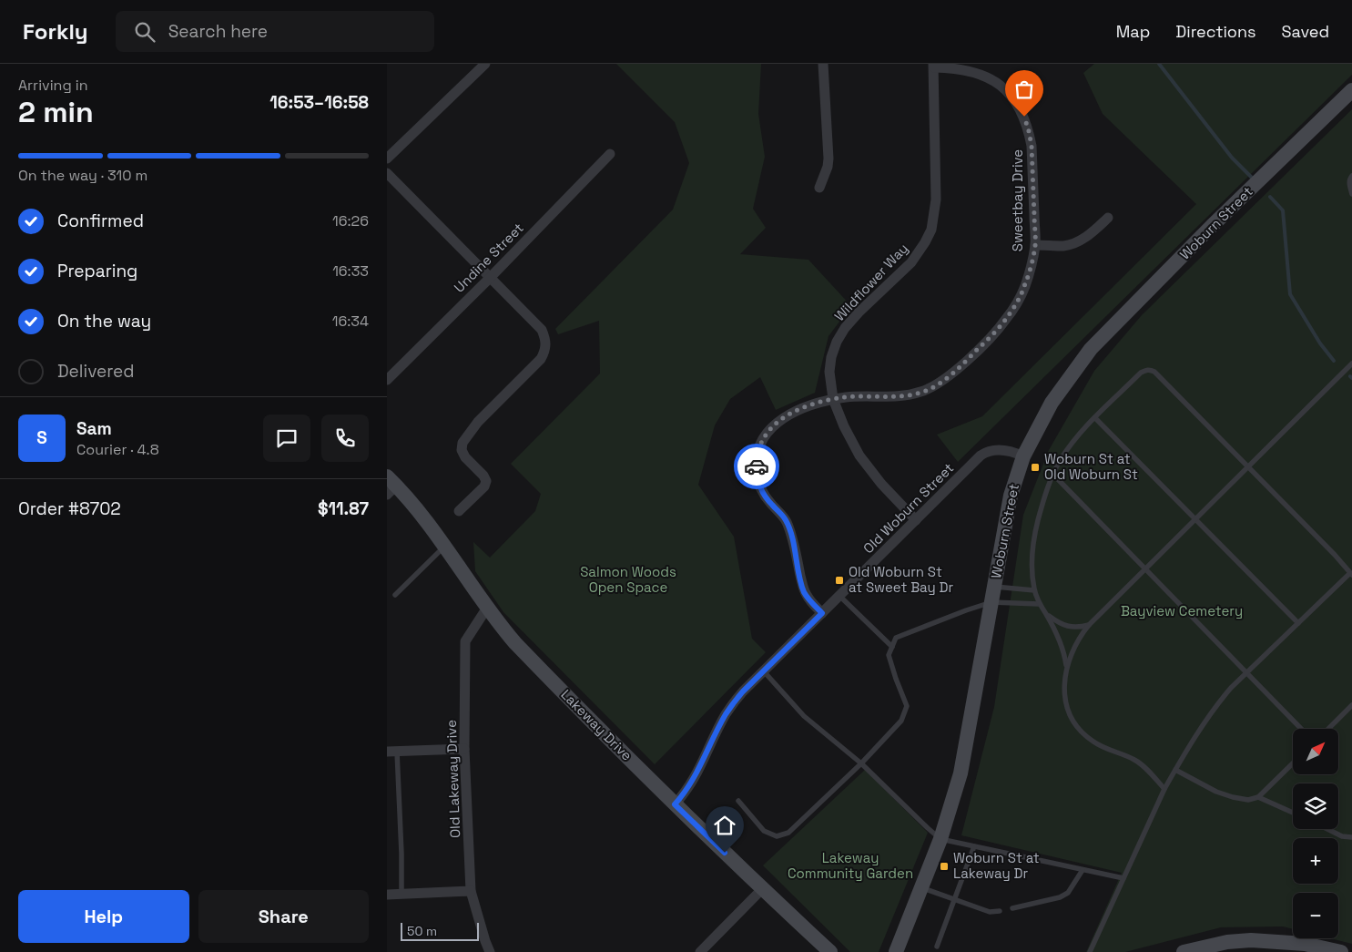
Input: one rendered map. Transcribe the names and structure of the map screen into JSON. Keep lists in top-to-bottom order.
{
  "streets": {
    "street": [
      "Sweetbay Drive",
      "Woburn Street",
      "Undine Street",
      "Wildflower Way",
      "Old Woburn Street",
      "Lakeway Drive",
      "Old Lakeway Drive"
    ]
  },
  "crossings": [
    ["Sweetbay Drive", "Wildflower Way"],
    ["Sweetbay Drive", "Old Woburn Street"],
    ["Woburn Street", "Old Woburn Street"],
    ["Wildflower Way", "Old Woburn Street"],
    ["Old Woburn Street", "Lakeway Drive"],
    ["Lakeway Drive", "Old Lakeway Drive"]
  ],
  "parks": ["Salmon Woods Open Space", "Bayview Cemetery", "Lakeway Community Garden"],
  "places": {
    "transit": ["Woburn St at Old Woburn St", "Old Woburn St at Sweet Bay Dr", "Woburn St at Lakeway Dr"]
  },
  "scale_bar": "50 m",
  "north": "top right",
  "page": {
    "header": "Forkly",
    "search": "Search here",
    "nav": ["Map", "Directions", "Saved"],
    "heading": ["2 min", "Arriving in", "16:53–16:58"],
    "panel": [
      "Sam",
      "Courier · 4.8",
      "Order #8702",
      "$11.87"
    ],
    "bar": "On the way · 310 m",
    "list": [
      ["Confirmed", "16:26"],
      ["Preparing", "16:33"],
      ["On the way", "16:34"],
      "Delivered"
    ],
    "round": "S",
    "map_buttons": ["+", "−"],
    "buttons": ["Help", "Share"],
    "scale": "50 m"
  }
}
